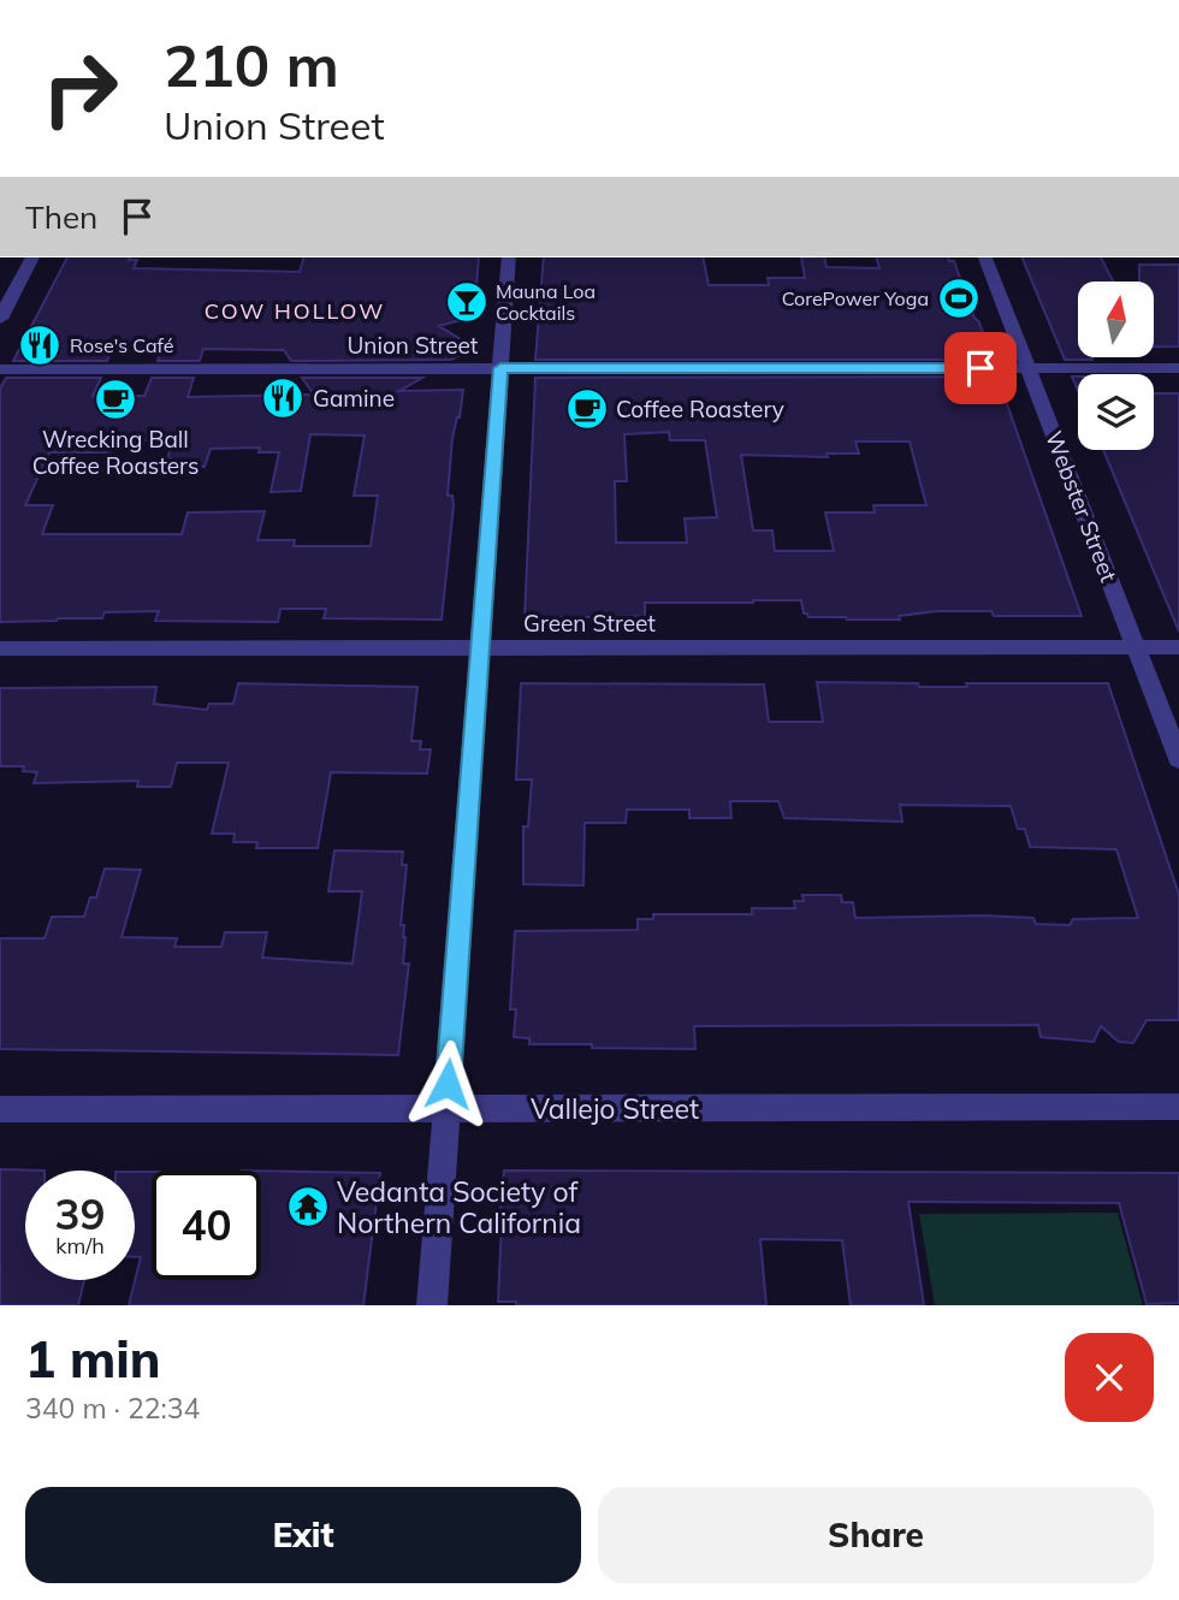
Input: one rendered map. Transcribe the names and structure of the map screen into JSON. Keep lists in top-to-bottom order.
{
  "streets": {
    "street": [
      "Union Street",
      "Webster Street",
      "Green Street",
      "Vallejo Street"
    ]
  },
  "crossings": [
    ["Union Street", "Webster Street"],
    ["Webster Street", "Green Street"]
  ],
  "districts": ["COW HOLLOW"],
  "places": {
    "sports": ["CorePower Yoga"],
    "bar": ["Mauna Loa Cocktails"],
    "restaurant": ["Rose's Café", "Gamine"],
    "cafe": ["Wrecking Ball Coffee Roasters", "Coffee Roastery"],
    "temple": ["Vedanta Society of Northern California"]
  },
  "north": "top",
  "page": {
    "turn": ["210 m", "Union Street"],
    "then": "Then",
    "speed": "39 km/h",
    "limit": "40",
    "heading": ["1 min", "340 m · 22:34"],
    "buttons": ["Exit", "Share"]
  }
}
